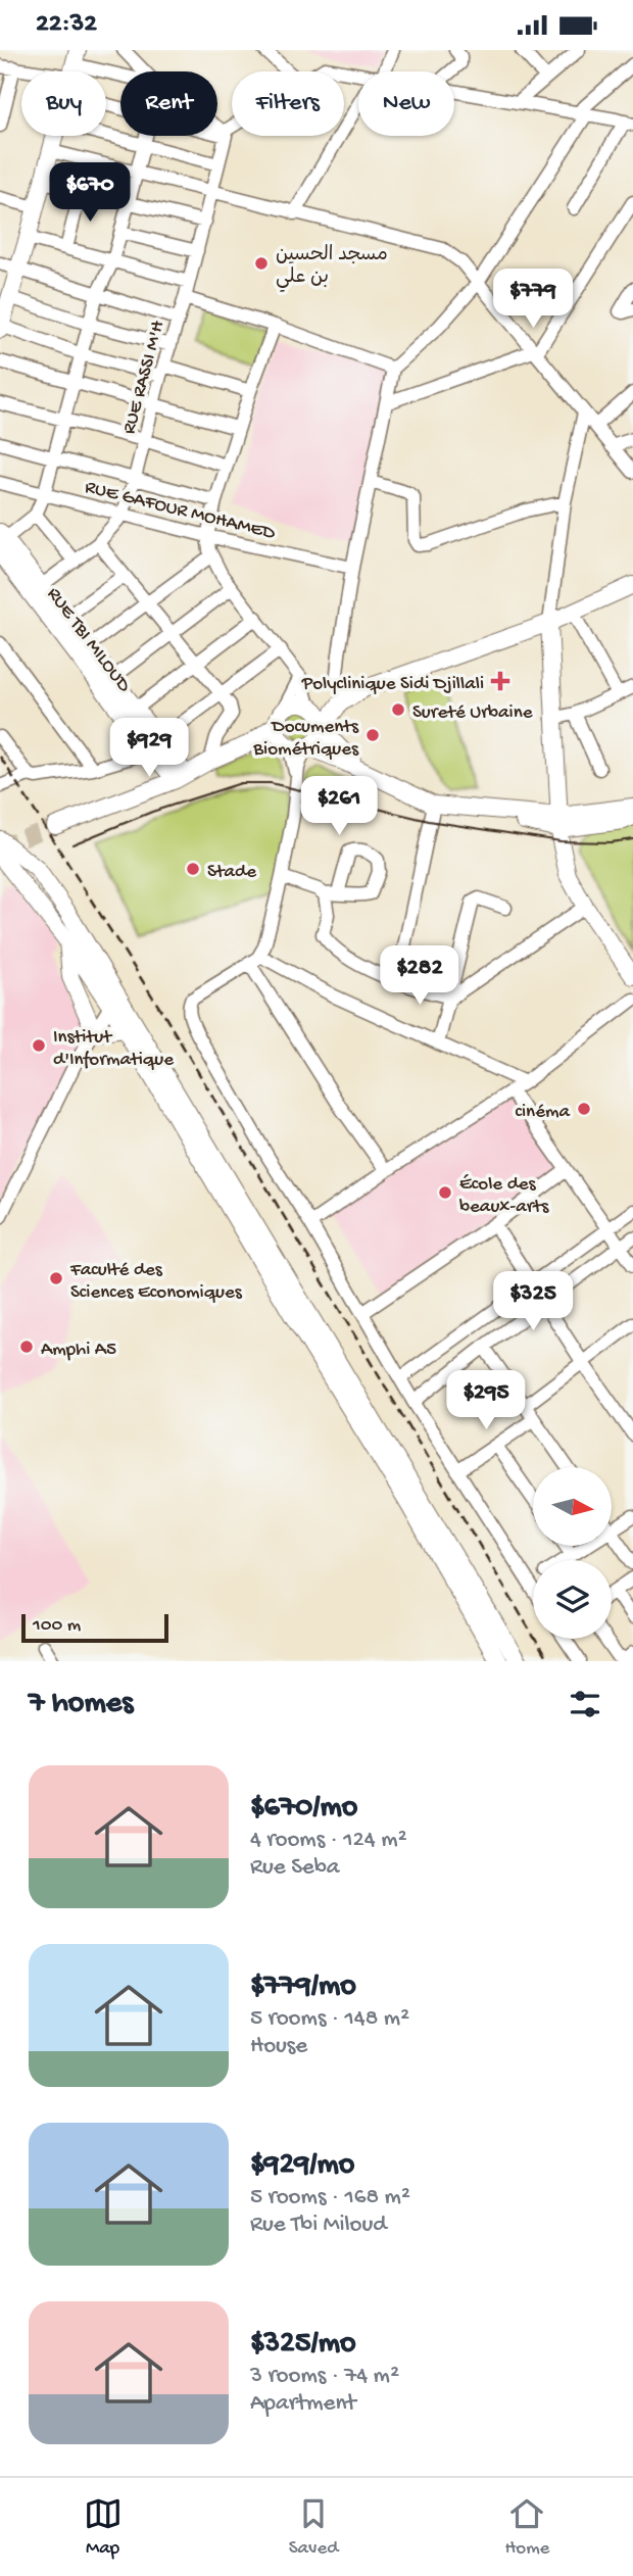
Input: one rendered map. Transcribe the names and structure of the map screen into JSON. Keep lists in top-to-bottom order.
{
  "streets": {
    "main road": ["RUE TBI MILOUD"],
    "street": ["RUE RASSI M'H", "RUE GAFOUR MOHAMED"]
  },
  "crossings": [
    ["RUE RASSI M'H", "RUE GAFOUR MOHAMED"],
    ["RUE RASSI M'H", "RUE TBI MILOUD"]
  ],
  "places": {
    "other": [
      "مسجد الحسين بن علي",
      "Sureté Urbaine",
      "Documents Biométriques",
      "Stade",
      "Institut d'Informatique",
      "cinéma",
      "École des beaux-arts",
      "Faculté des Sciences Economiques",
      "Amphi A5"
    ],
    "health": ["Polyclinique Sidi Djillali"]
  },
  "scale_bar": "100 m",
  "north": "right",
  "page": {
    "status": "22:32",
    "chip": [
      "Buy",
      "Rent",
      "Filters",
      "New"
    ],
    "price": [
      "$670",
      "$779",
      "$929",
      "$261",
      "$282",
      "$325",
      "$295"
    ],
    "scale": "100 m",
    "heading": "7 homes",
    "list": [
      {
        "name": "$670/mo",
        "note": "4 rooms · 124 m² · Rue Seba"
      },
      {
        "name": "$779/mo",
        "note": "5 rooms · 148 m² · House"
      },
      {
        "name": "$929/mo",
        "note": "5 rooms · 168 m² · Rue Tbi Miloud"
      },
      {
        "name": "$325/mo",
        "note": "3 rooms · 74 m² · Apartment"
      }
    ],
    "tabs": ["Map", "Saved", "Home"]
  }
}
